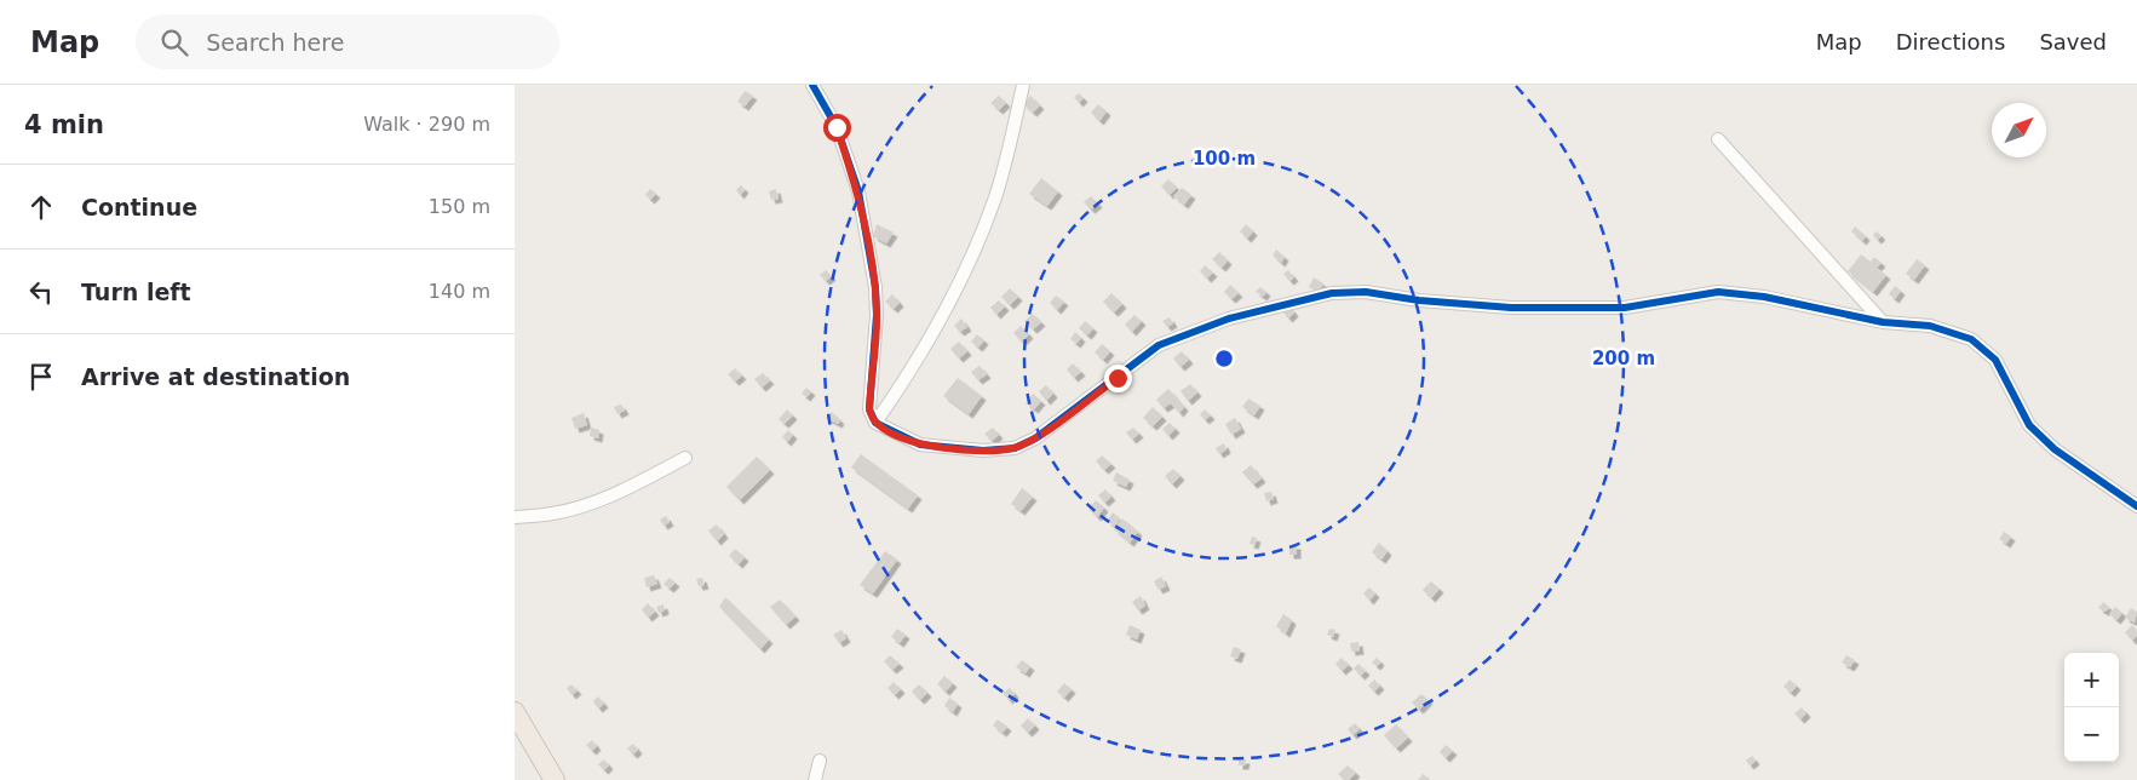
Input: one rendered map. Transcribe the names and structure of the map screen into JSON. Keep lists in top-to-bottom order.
{
  "north": "top right",
  "page": {
    "header": "Map",
    "search": "Search here",
    "nav": ["Map", "Directions", "Saved"],
    "heading": ["4 min", "Walk · 290 m"],
    "list": [
      ["Continue", "150 m"],
      ["Turn left", "140 m"],
      "Arrive at destination"
    ],
    "map_buttons": ["+", "−"]
  },
  "rings": ["100 m", "200 m"]
}
